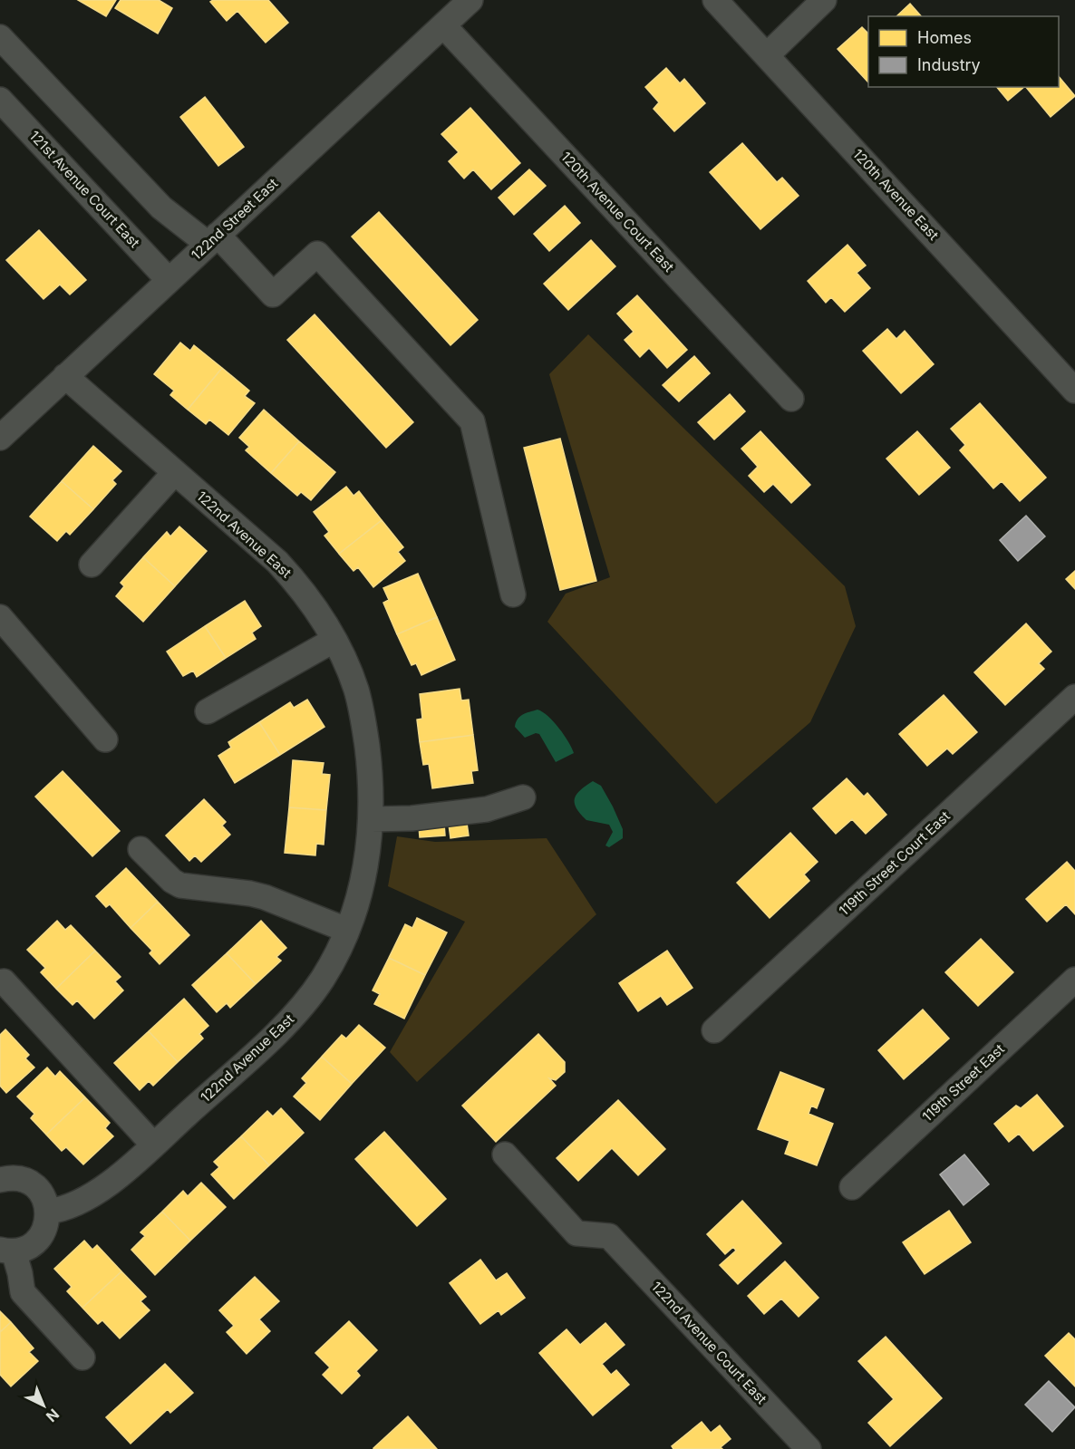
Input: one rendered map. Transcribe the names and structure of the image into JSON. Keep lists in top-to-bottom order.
{
  "streets": {
    "street": [
      "121st Avenue Court East",
      "120th Avenue East",
      "120th Avenue Court East",
      "122nd Street East",
      "122nd Avenue East",
      "119th Street Court East",
      "119th Street East",
      "122nd Avenue Court East"
    ]
  },
  "crossings": [
    ["121st Avenue Court East", "122nd Street East"],
    ["120th Avenue Court East", "122nd Street East"],
    ["122nd Street East", "122nd Avenue East"]
  ],
  "legend": ["Homes", "Industry"],
  "north": "bottom right"
}
